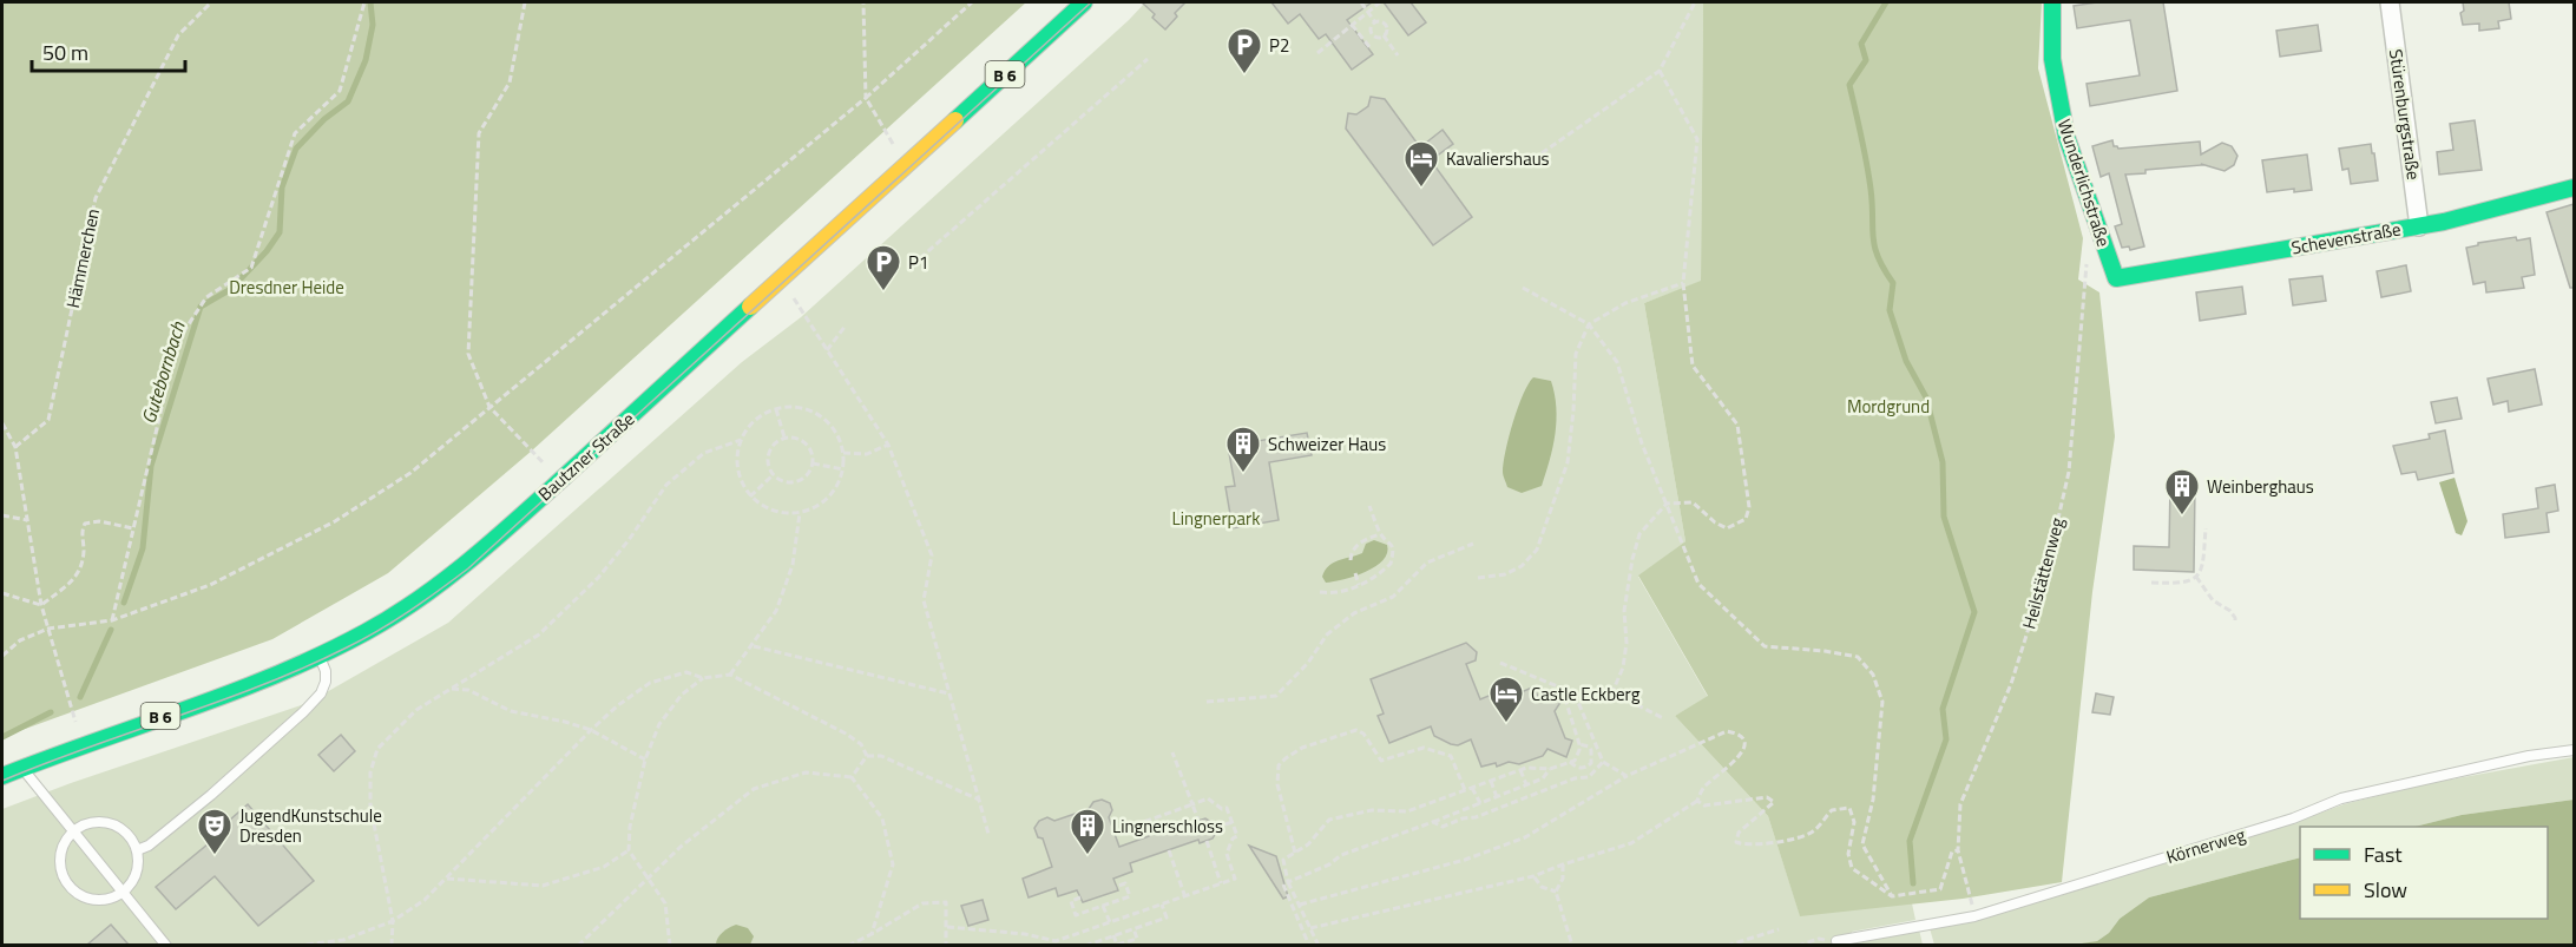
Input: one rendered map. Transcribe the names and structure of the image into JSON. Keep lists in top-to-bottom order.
{
  "streets": {
    "main road": [
      "B 6",
      "Wunderlichstraße",
      "Schevenstraße",
      "Bautzner Straße"
    ],
    "street": ["Stürenburgstraße"],
    "lane": ["Körnerweg"],
    "path": ["Hämmerchen", "Heilstättenweg"]
  },
  "crossings": [
    ["Stürenburgstraße", "Schevenstraße"],
    ["Wunderlichstraße", "Schevenstraße"],
    ["Heilstättenweg", "Körnerweg"]
  ],
  "water": ["Gutebornbach"],
  "parks": ["Dresdner Heide", "Mordgrund", "Lingnerpark"],
  "places": {
    "parking": ["P2", "P1"],
    "hotel": ["Kavaliershaus", "Castle Eckberg"],
    "building": ["Schweizer Haus", "Weinberghaus", "Lingnerschloss"],
    "theatre": ["JugendKunstschule Dresden"]
  },
  "legend": ["Fast", "Slow"],
  "scale_bar": "50 m"
}
